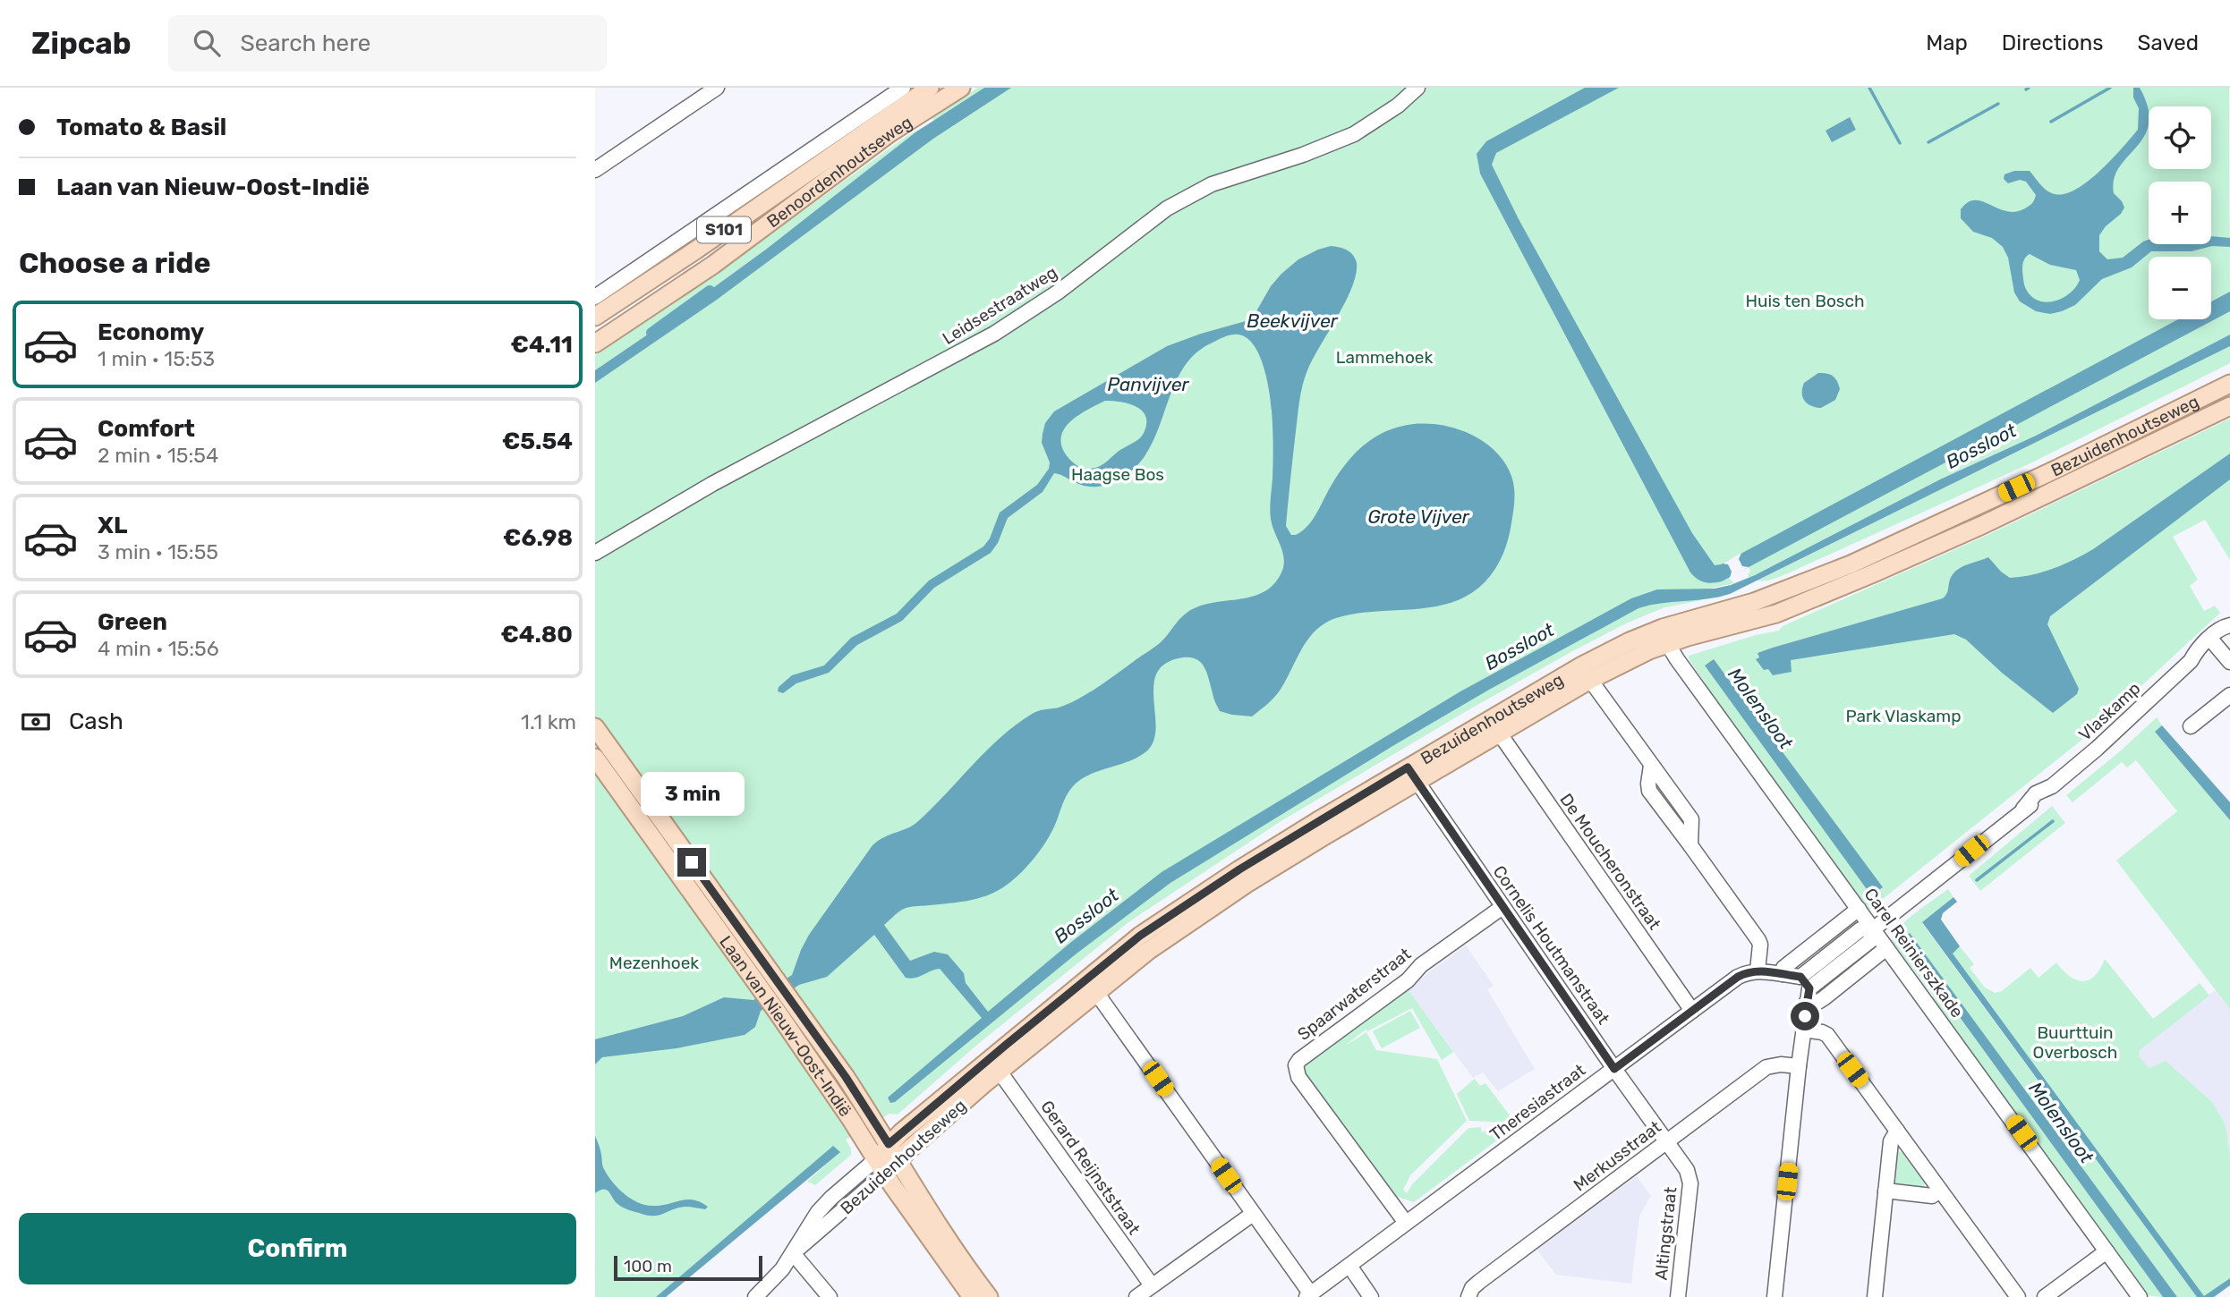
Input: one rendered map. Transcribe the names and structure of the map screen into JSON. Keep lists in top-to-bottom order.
{
  "streets": {
    "main road": [
      "Benoordenhoutseweg",
      "S101",
      "Bezuidenhoutseweg",
      "Laan van Nieuw-Oost-Indië"
    ],
    "street": [
      "Leidsestraatweg",
      "Vlaskamp",
      "De Moucheronstraat",
      "Cornelis Houtmanstraat",
      "Carel Reinierszkade",
      "Spaarwaterstraat",
      "Theresiastraat",
      "Merkusstraat",
      "Gerard Reijnststraat",
      "Altingstraat"
    ]
  },
  "crossings": [
    ["Bezuidenhoutseweg", "De Moucheronstraat"],
    ["Bezuidenhoutseweg", "Cornelis Houtmanstraat"],
    ["Bezuidenhoutseweg", "Carel Reinierszkade"],
    ["Bezuidenhoutseweg", "Laan van Nieuw-Oost-Indië"],
    ["Bezuidenhoutseweg", "Gerard Reijnststraat"],
    ["Vlaskamp", "Carel Reinierszkade"],
    ["De Moucheronstraat", "Theresiastraat"],
    ["Cornelis Houtmanstraat", "Spaarwaterstraat"],
    ["Cornelis Houtmanstraat", "Theresiastraat"],
    ["Cornelis Houtmanstraat", "Merkusstraat"],
    ["Cornelis Houtmanstraat", "Altingstraat"],
    ["Spaarwaterstraat", "Theresiastraat"],
    ["Merkusstraat", "Altingstraat"]
  ],
  "water": [
    "Beekvijver",
    "Panvijver",
    "Bossloot",
    "Grote Vijver",
    "Molensloot"
  ],
  "parks": [
    "Huis ten Bosch",
    "Lammehoek",
    "Haagse Bos",
    "Park Vlaskamp",
    "Mezenhoek",
    "Buurttuin Overbosch"
  ],
  "scale_bar": "100 m",
  "page": {
    "header": "Zipcab",
    "search": "Search here",
    "nav": ["Map", "Directions", "Saved"],
    "banner": ["Tomato & Basil", "Laan van Nieuw-Oost-Indië"],
    "map_buttons": ["+", "−"],
    "heading": "Choose a ride",
    "list": [
      {
        "name": "Economy",
        "note": "1 min · 15:53",
        "value": "€4.11"
      },
      {
        "name": "Comfort",
        "note": "2 min · 15:54",
        "value": "€5.54"
      },
      {
        "name": "XL",
        "note": "3 min · 15:55",
        "value": "€6.98"
      },
      {
        "name": "Green",
        "note": "4 min · 15:56",
        "value": "€4.80"
      }
    ],
    "pay": ["Cash", "1.1 km"],
    "bubble": "3 min",
    "buttons": "Confirm",
    "scale": "100 m"
  }
}
